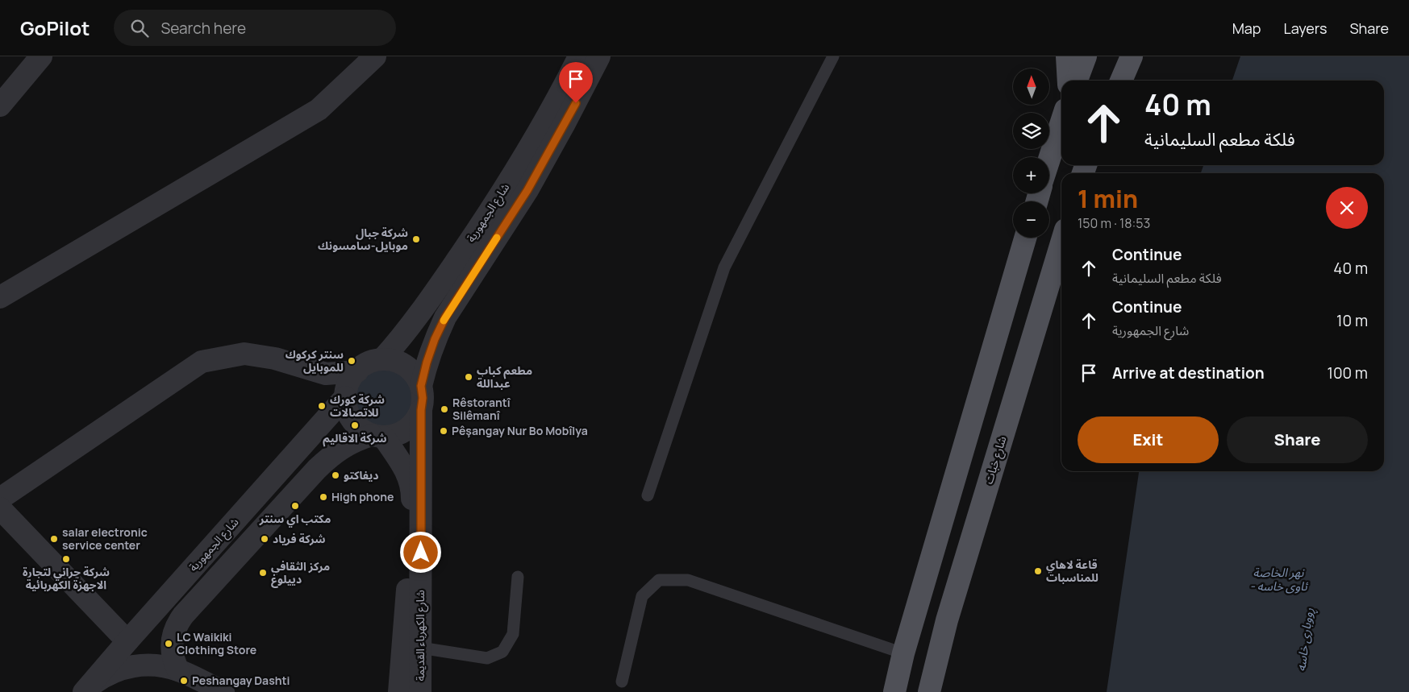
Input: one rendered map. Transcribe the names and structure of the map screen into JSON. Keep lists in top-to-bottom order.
{
  "streets": {
    "main road": ["شارع خبات"],
    "street": ["شارع الجمهورية", "شارع الكهرباء القديمة"]
  },
  "crossings": [
    ["شارع الجمهورية", "شارع الكهرباء القديمة"]
  ],
  "water": ["نهر الخاصة - ئاوی خاسە", "ڕووباری خاسە"],
  "places": [
    "شركة جبال موبايل-سامسونك",
    "سنتر كركوك للموبايل",
    "مطعم كباب عبداللة",
    "شركة كورك للاتصالات",
    "Rêstorantî Silêmanî",
    "شركة الاقاليم",
    "Pêşangay Nur Bo Mobîlya",
    "ديفاكتو",
    "High phone",
    "مكتب اي سنتر",
    "salar electronic service center",
    "شركة فرياد",
    "شركة چراني لتجارة الاجهزة الكهربائية",
    "قاعة لاهاي للمناسبات",
    "مركز الثقافي دييلوغ",
    "LC Waikiki Clothing Store",
    "Peshangay Dashti"
  ],
  "north": "top",
  "page": {
    "header": "GoPilot",
    "search": "Search here",
    "nav": ["Map", "Layers", "Share"],
    "map_buttons": ["+", "−"],
    "turn": ["40 m", "فلكة مطعم السليمانية"],
    "heading": ["1 min", "150 m · 18:53"],
    "list": [
      {
        "name": "Continue",
        "note": "فلكة مطعم السليمانية",
        "value": "40 m"
      },
      {
        "name": "Continue",
        "note": "شارع الجمهورية",
        "value": "10 m"
      },
      {
        "name": "Arrive at destination",
        "value": "100 m"
      }
    ],
    "buttons": ["Exit", "Share"]
  }
}
